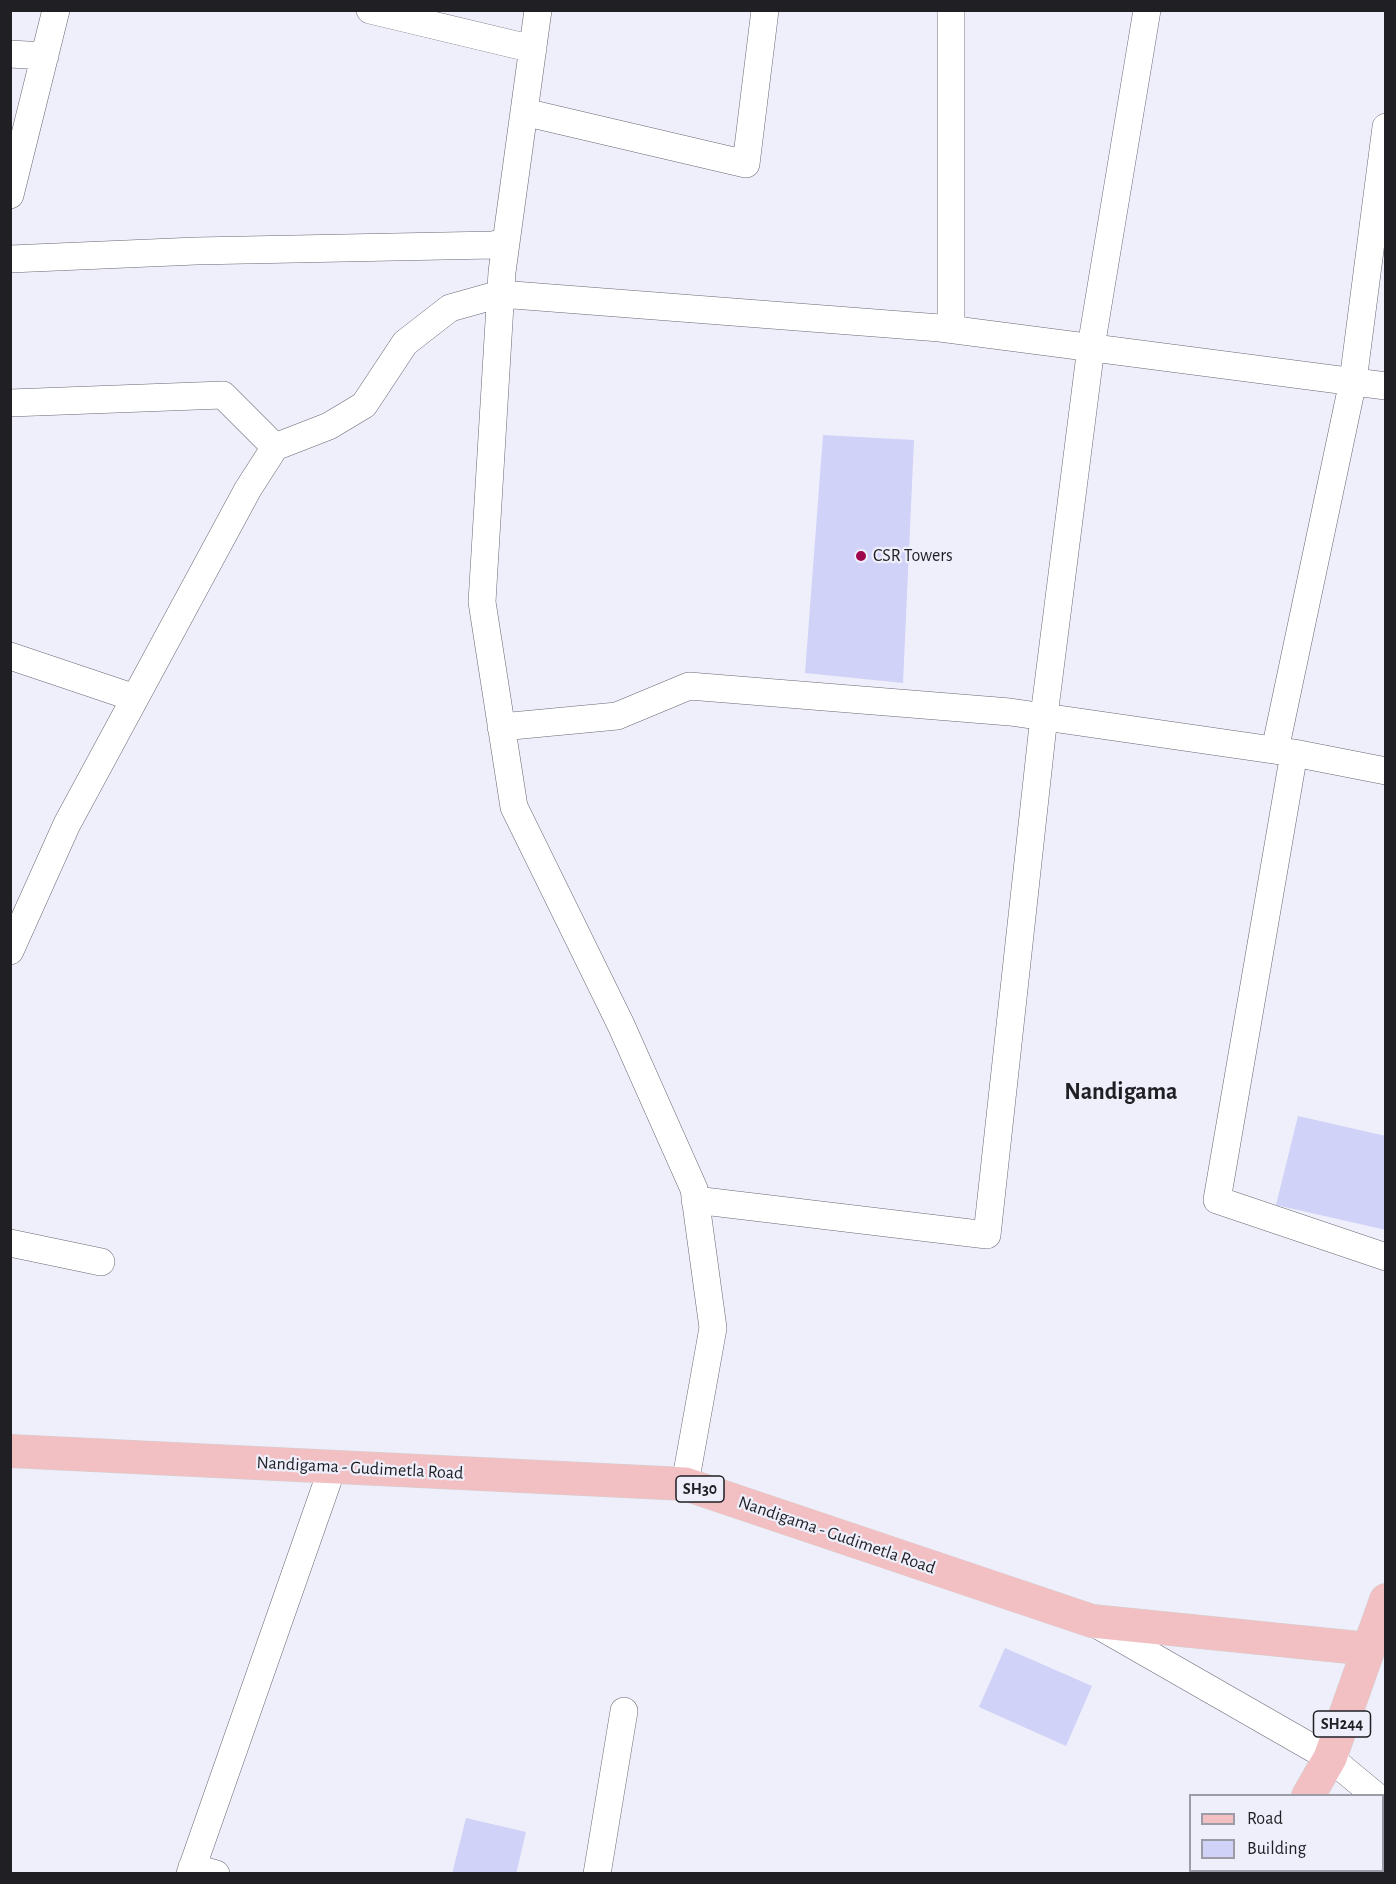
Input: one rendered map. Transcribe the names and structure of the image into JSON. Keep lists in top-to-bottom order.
{
  "streets": {
    "main road": ["Nandigama - Gudimetla Road", "SH30", "SH244"]
  },
  "crossings": [
    ["Nandigama - Gudimetla Road", "SH244"]
  ],
  "districts": ["Nandigama"],
  "places": ["CSR Towers"],
  "legend": ["Road", "Building"]
}
